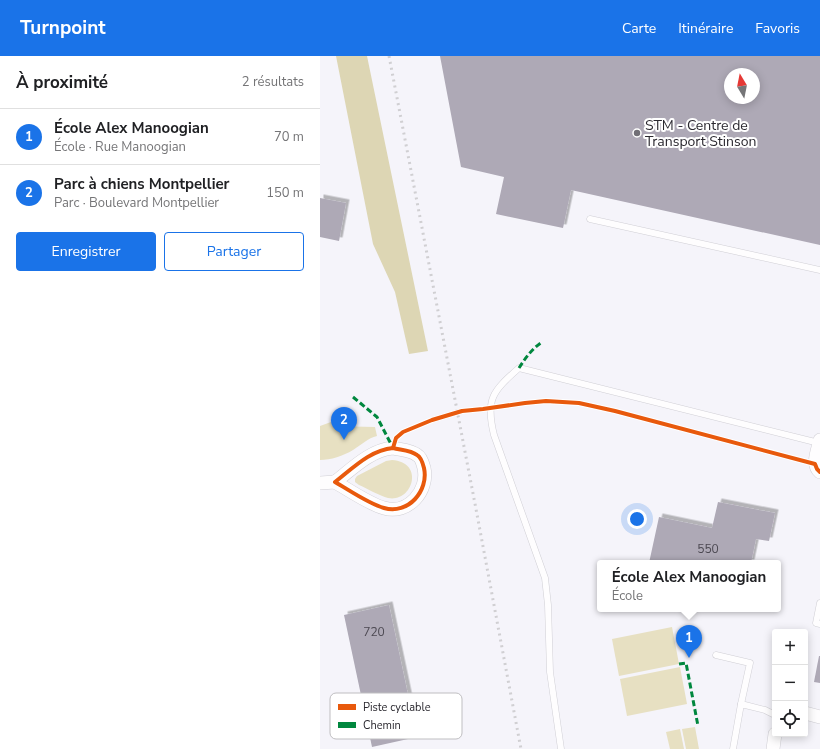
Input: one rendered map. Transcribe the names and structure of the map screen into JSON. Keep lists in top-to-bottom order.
{
  "places": ["STM - Centre de Transport Stinson"],
  "house_numbers": ["550", "720"],
  "legend": ["Piste cyclable", "Chemin"],
  "north": "top",
  "page": {
    "header": "Turnpoint",
    "nav": ["Carte", "Itinéraire", "Favoris"],
    "heading": ["À proximité", "2 résultats"],
    "list": [
      {
        "mark": "1",
        "name": "École Alex Manoogian",
        "note": "École · Rue Manoogian",
        "value": "70 m"
      },
      {
        "mark": "2",
        "name": "Parc à chiens Montpellier",
        "note": "Parc · Boulevard Montpellier",
        "value": "150 m"
      }
    ],
    "buttons": ["Enregistrer", "Partager"],
    "pins": ["2", "1"],
    "popup": ["École Alex Manoogian", "École"],
    "map_buttons": ["+", "−"]
  }
}
